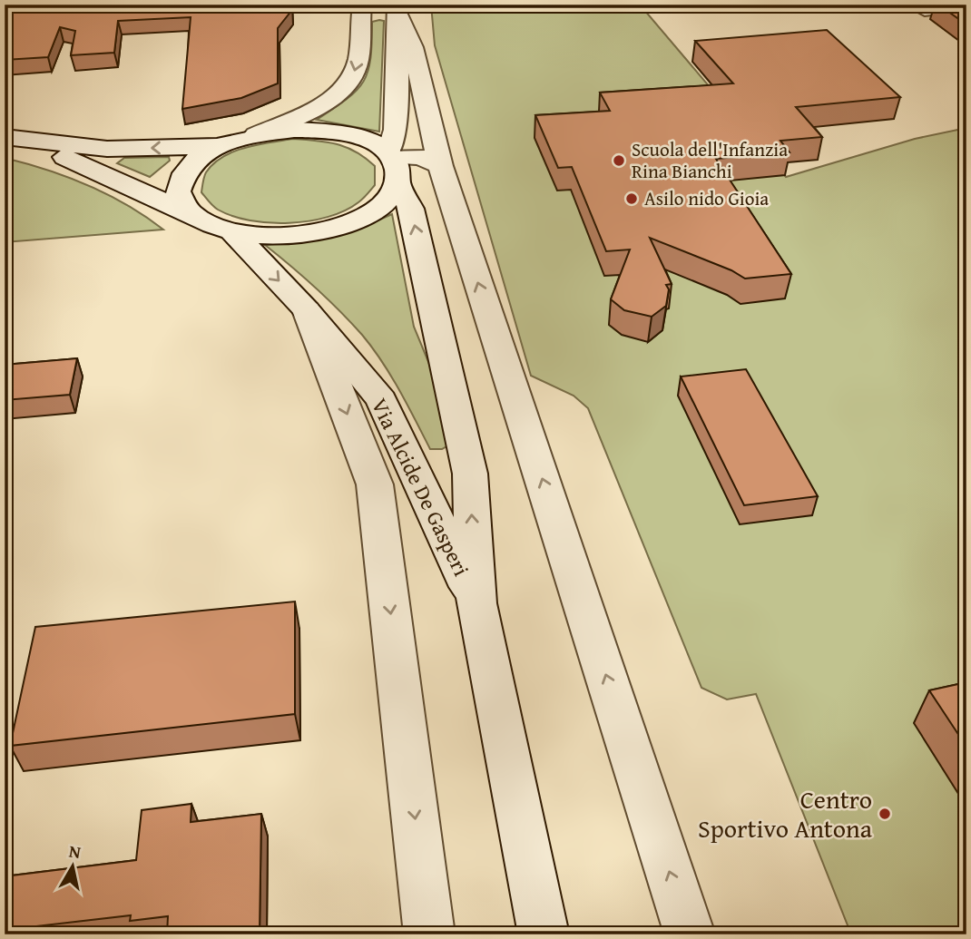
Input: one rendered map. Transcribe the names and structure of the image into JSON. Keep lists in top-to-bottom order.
{
  "streets": {
    "street": ["Via Alcide De Gasperi"]
  },
  "places": ["Scuola dell'Infanzia Rina Bianchi", "Asilo nido Gioia", "Centro Sportivo Antona"],
  "north": "top"
}
